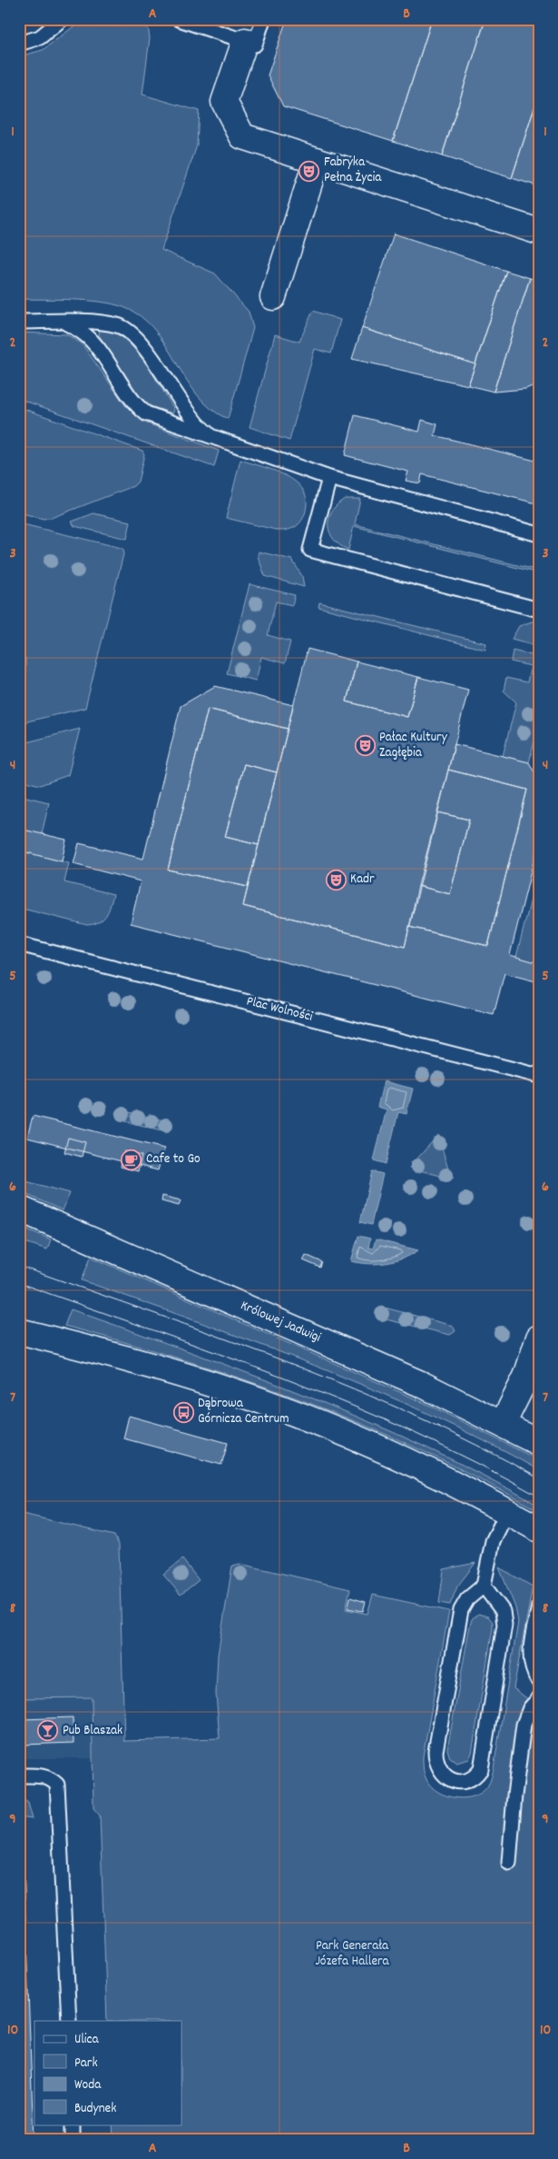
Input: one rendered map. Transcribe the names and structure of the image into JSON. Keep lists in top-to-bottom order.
{
  "streets": {
    "main road": ["Królowej Jadwigi"],
    "lane": ["Plac Wolności"]
  },
  "parks": ["Park Generała Józefa Hallera"],
  "places": {
    "theatre": ["Fabryka Pełna Życia", "Pałac Kultury Zagłębia", "Kadr"],
    "cafe": ["Cafe to Go"],
    "bus stop": ["Dąbrowa Górnicza Centrum"],
    "bar": ["Pub Blaszak"]
  },
  "legend": [
    "Ulica",
    "Park",
    "Woda",
    "Budynek"
  ],
  "grid": {
    "columns": ["A", "B"],
    "rows": [
      "1",
      "2",
      "3",
      "4",
      "5",
      "6",
      "7",
      "8",
      "9",
      "10"
    ]
  }
}
